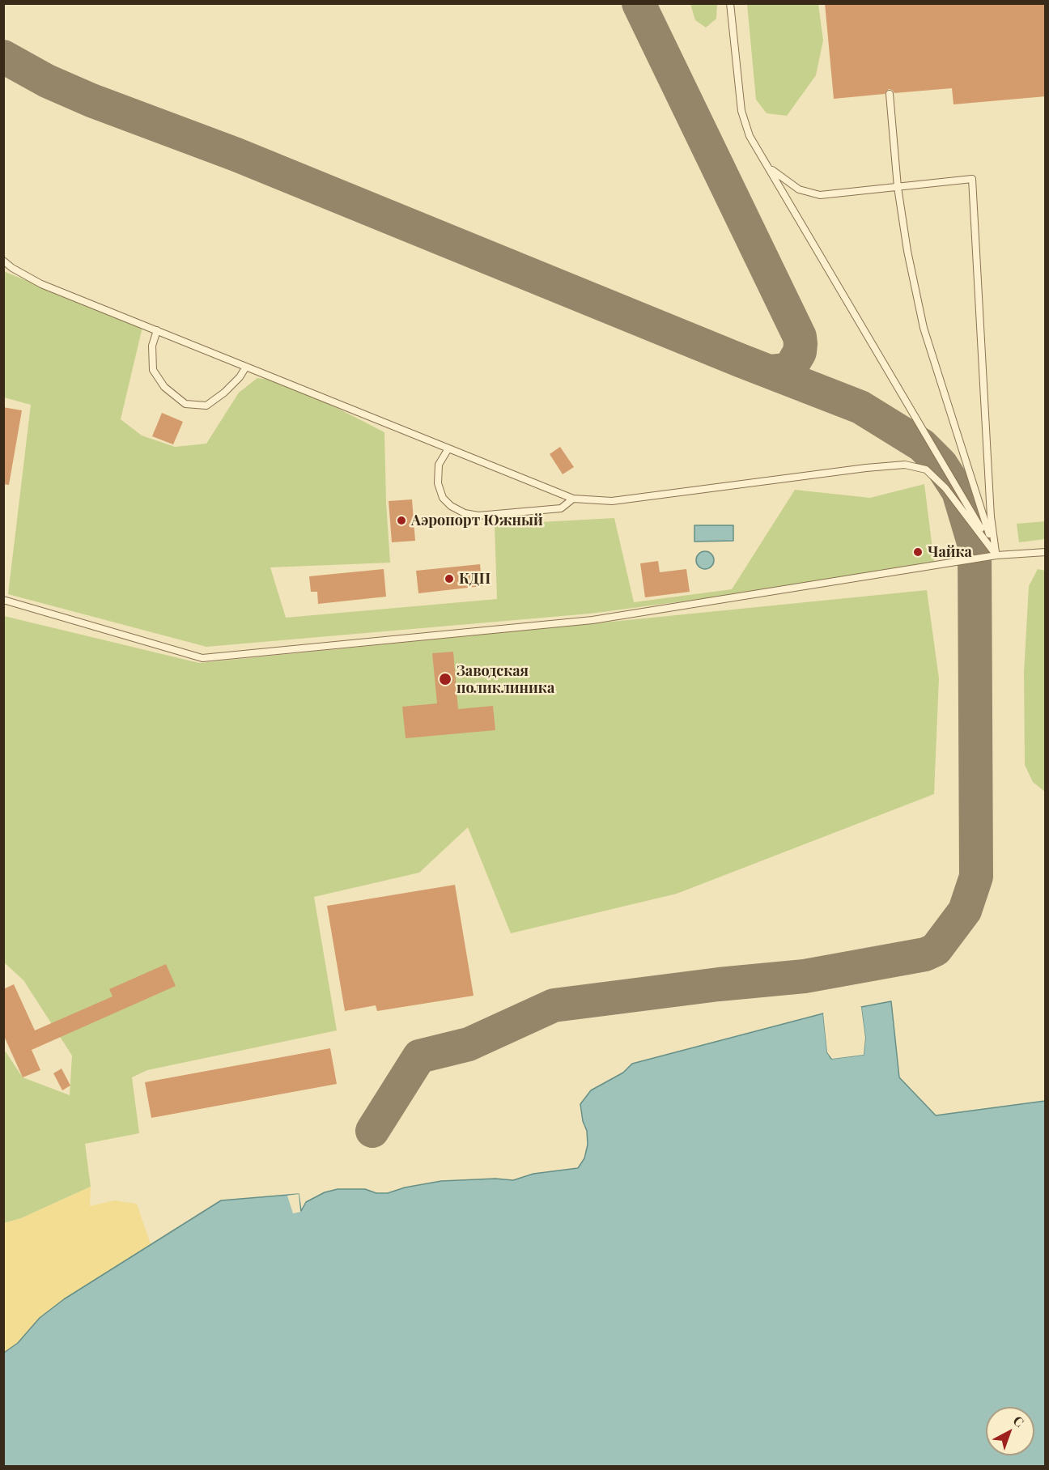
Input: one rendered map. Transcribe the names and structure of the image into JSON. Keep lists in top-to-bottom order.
{
  "places": [
    "Аэропорт Южный",
    "Чайка",
    "КДП",
    "Заводская поликлиника"
  ],
  "north": "top right"
}
